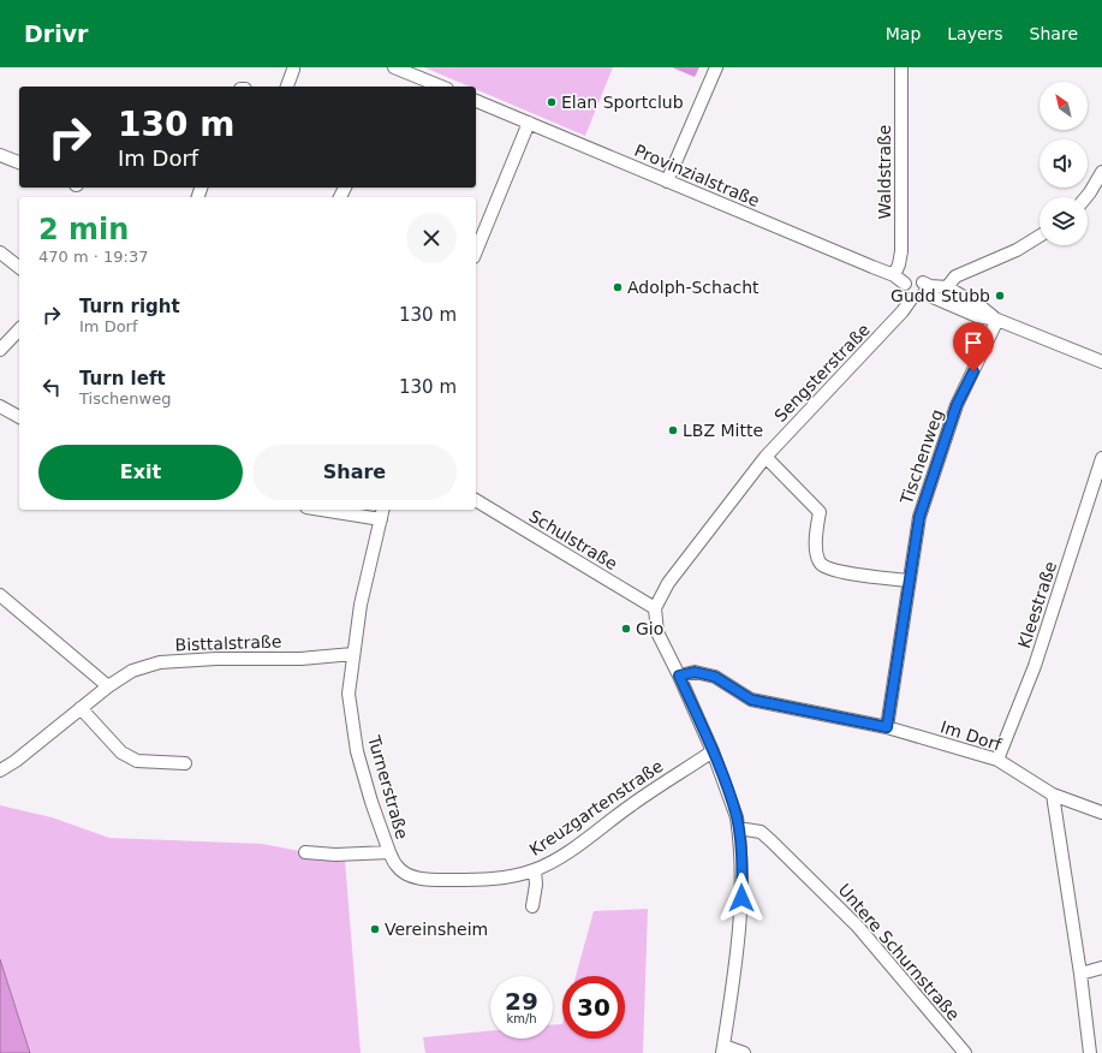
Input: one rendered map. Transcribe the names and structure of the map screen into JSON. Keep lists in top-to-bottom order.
{
  "streets": {
    "street": [
      "Waldstraße",
      "Provinzialstraße",
      "Sengsterstraße",
      "Tischenweg",
      "Schulstraße",
      "Kleestraße",
      "Bisttalstraße",
      "Im Dorf",
      "Turnerstraße",
      "Kreuzgartenstraße",
      "Untere Schurnstraße"
    ]
  },
  "crossings": [
    ["Waldstraße", "Provinzialstraße"],
    ["Provinzialstraße", "Sengsterstraße"],
    ["Sengsterstraße", "Schulstraße"],
    ["Tischenweg", "Im Dorf"],
    ["Kleestraße", "Im Dorf"],
    ["Bisttalstraße", "Turnerstraße"],
    ["Turnerstraße", "Kreuzgartenstraße"]
  ],
  "places": [
    "Elan Sportclub",
    "Adolph-Schacht",
    "Gudd Stubb",
    "LBZ Mitte",
    "Gio",
    "Vereinsheim"
  ],
  "north": "top left",
  "page": {
    "header": "Drivr",
    "nav": ["Map", "Layers", "Share"],
    "turn": ["130 m", "Im Dorf"],
    "heading": ["2 min", "470 m · 19:37"],
    "list": [
      {
        "name": "Turn right",
        "note": "Im Dorf",
        "value": "130 m"
      },
      {
        "name": "Turn left",
        "note": "Tischenweg",
        "value": "130 m"
      }
    ],
    "buttons": ["Exit", "Share"],
    "speed": "29 km/h",
    "limit": "30"
  }
}
